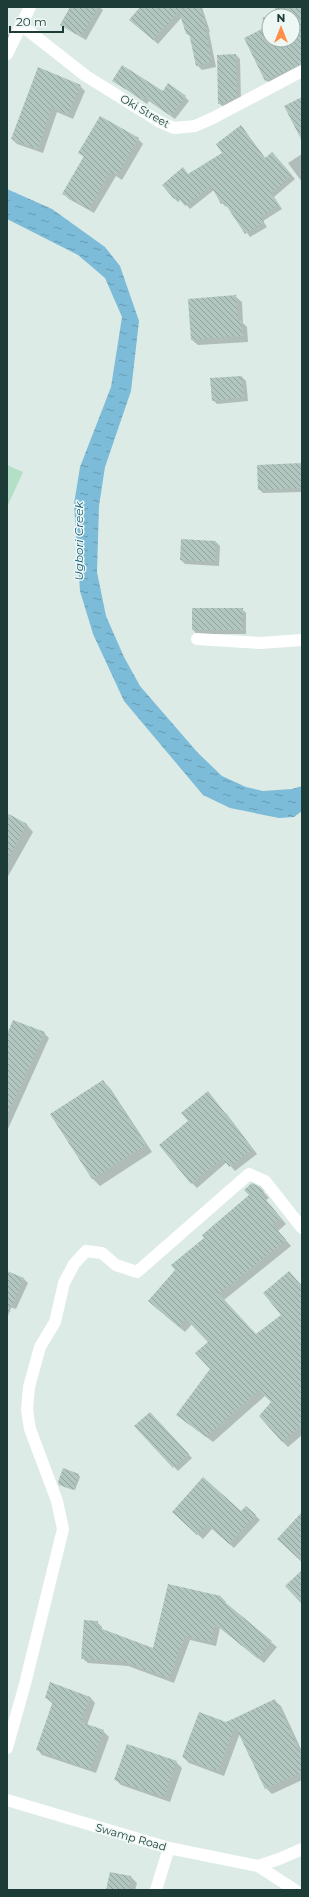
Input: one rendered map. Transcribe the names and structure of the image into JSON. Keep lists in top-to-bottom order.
{
  "streets": {
    "street": ["Oki Street", "Swamp Road"]
  },
  "water": ["Ugbori Creek"],
  "scale_bar": "20 m",
  "north": "top"
}
